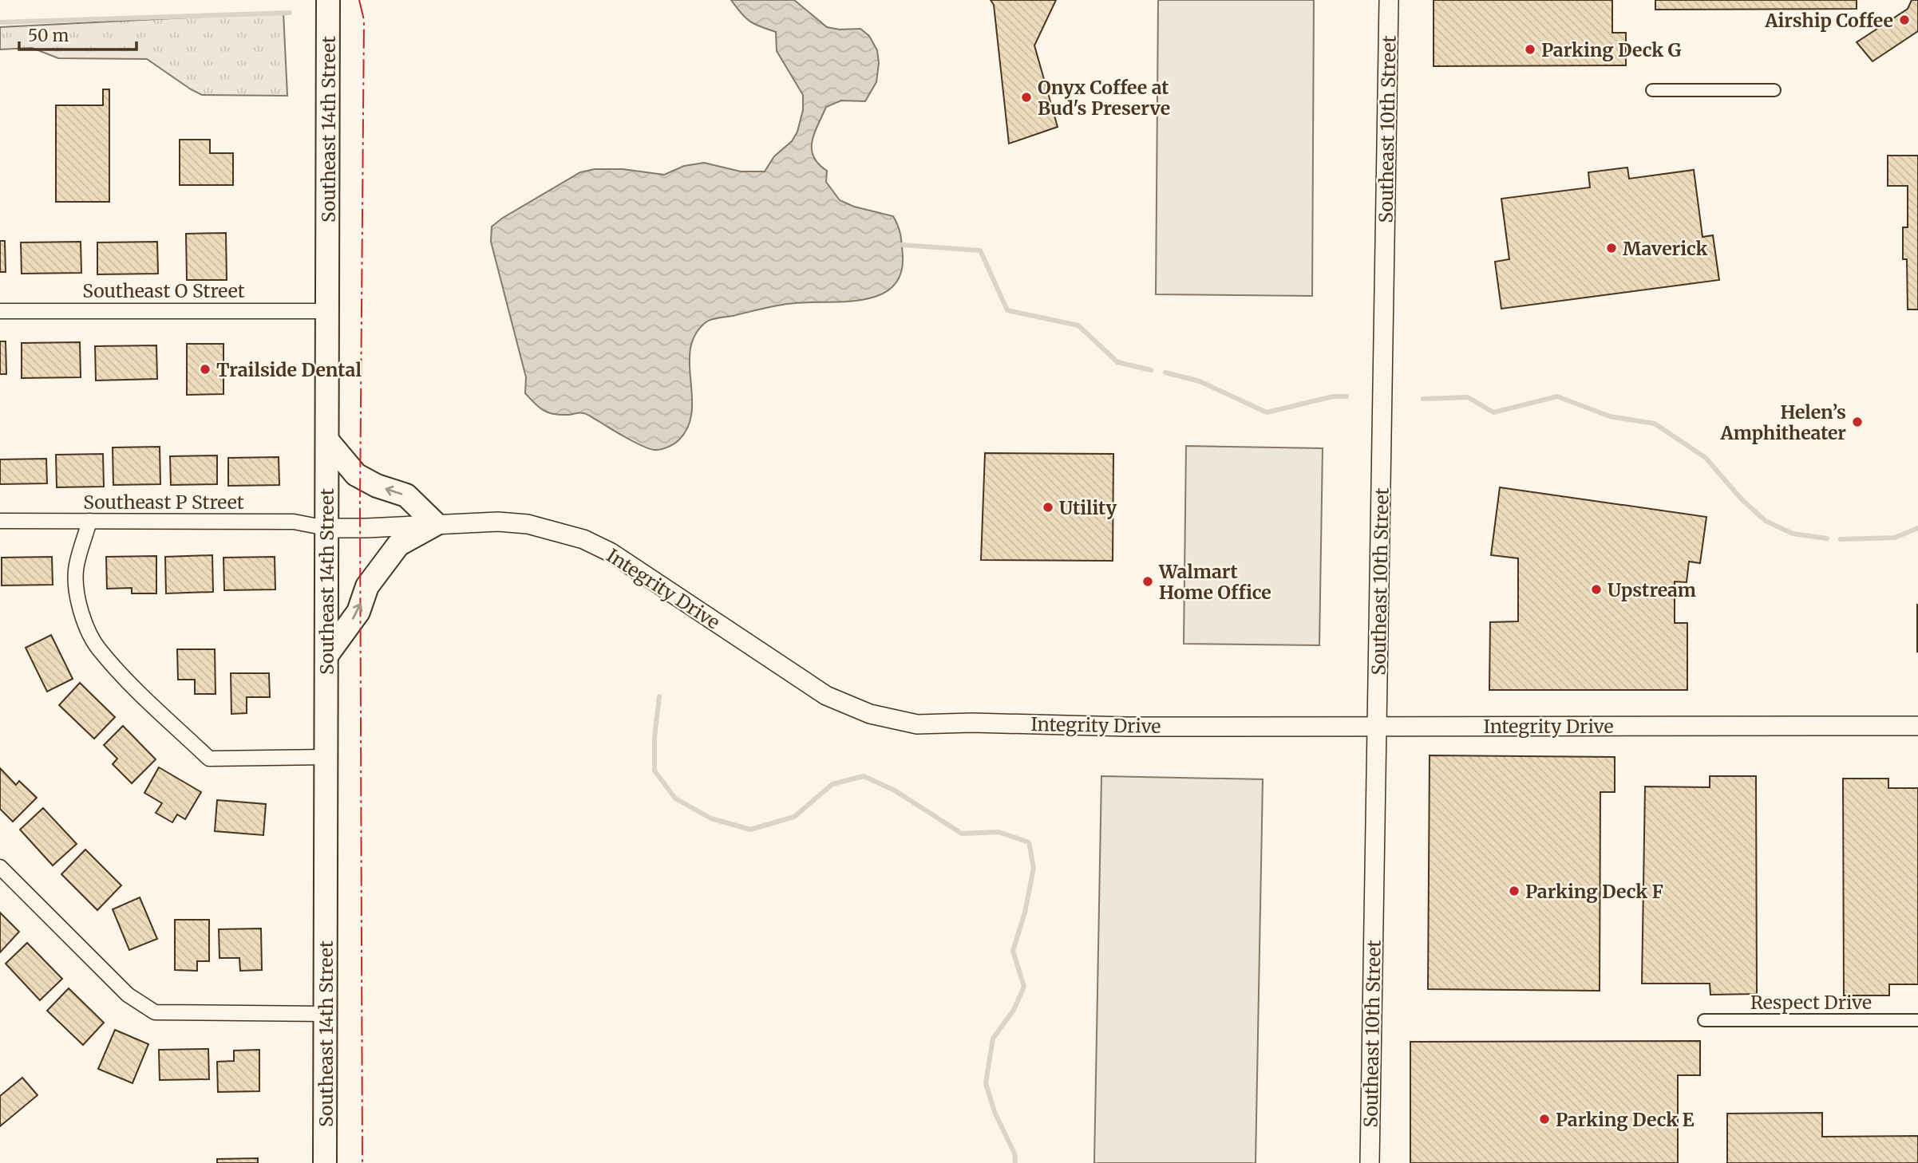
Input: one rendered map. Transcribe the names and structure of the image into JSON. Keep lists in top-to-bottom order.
{
  "streets": {
    "main road": ["Southeast 14th Street"],
    "street": [
      "Southeast 10th Street",
      "Southeast O Street",
      "Southeast P Street",
      "Integrity Drive",
      "Respect Drive"
    ]
  },
  "crossings": [
    ["Southeast 14th Street", "Southeast O Street"],
    ["Southeast 14th Street", "Southeast P Street"],
    ["Southeast 14th Street", "Integrity Drive"],
    ["Southeast 10th Street", "Integrity Drive"],
    ["Southeast P Street", "Integrity Drive"]
  ],
  "places": [
    "Airship Coffee",
    "Parking Deck G",
    "Onyx Coffee at Bud's Preserve",
    "Maverick",
    "Trailside Dental",
    "Helen’s Amphitheater",
    "Utility",
    "Walmart Home Office",
    "Upstream",
    "Parking Deck F",
    "Parking Deck E"
  ],
  "scale_bar": "50 m"
}
